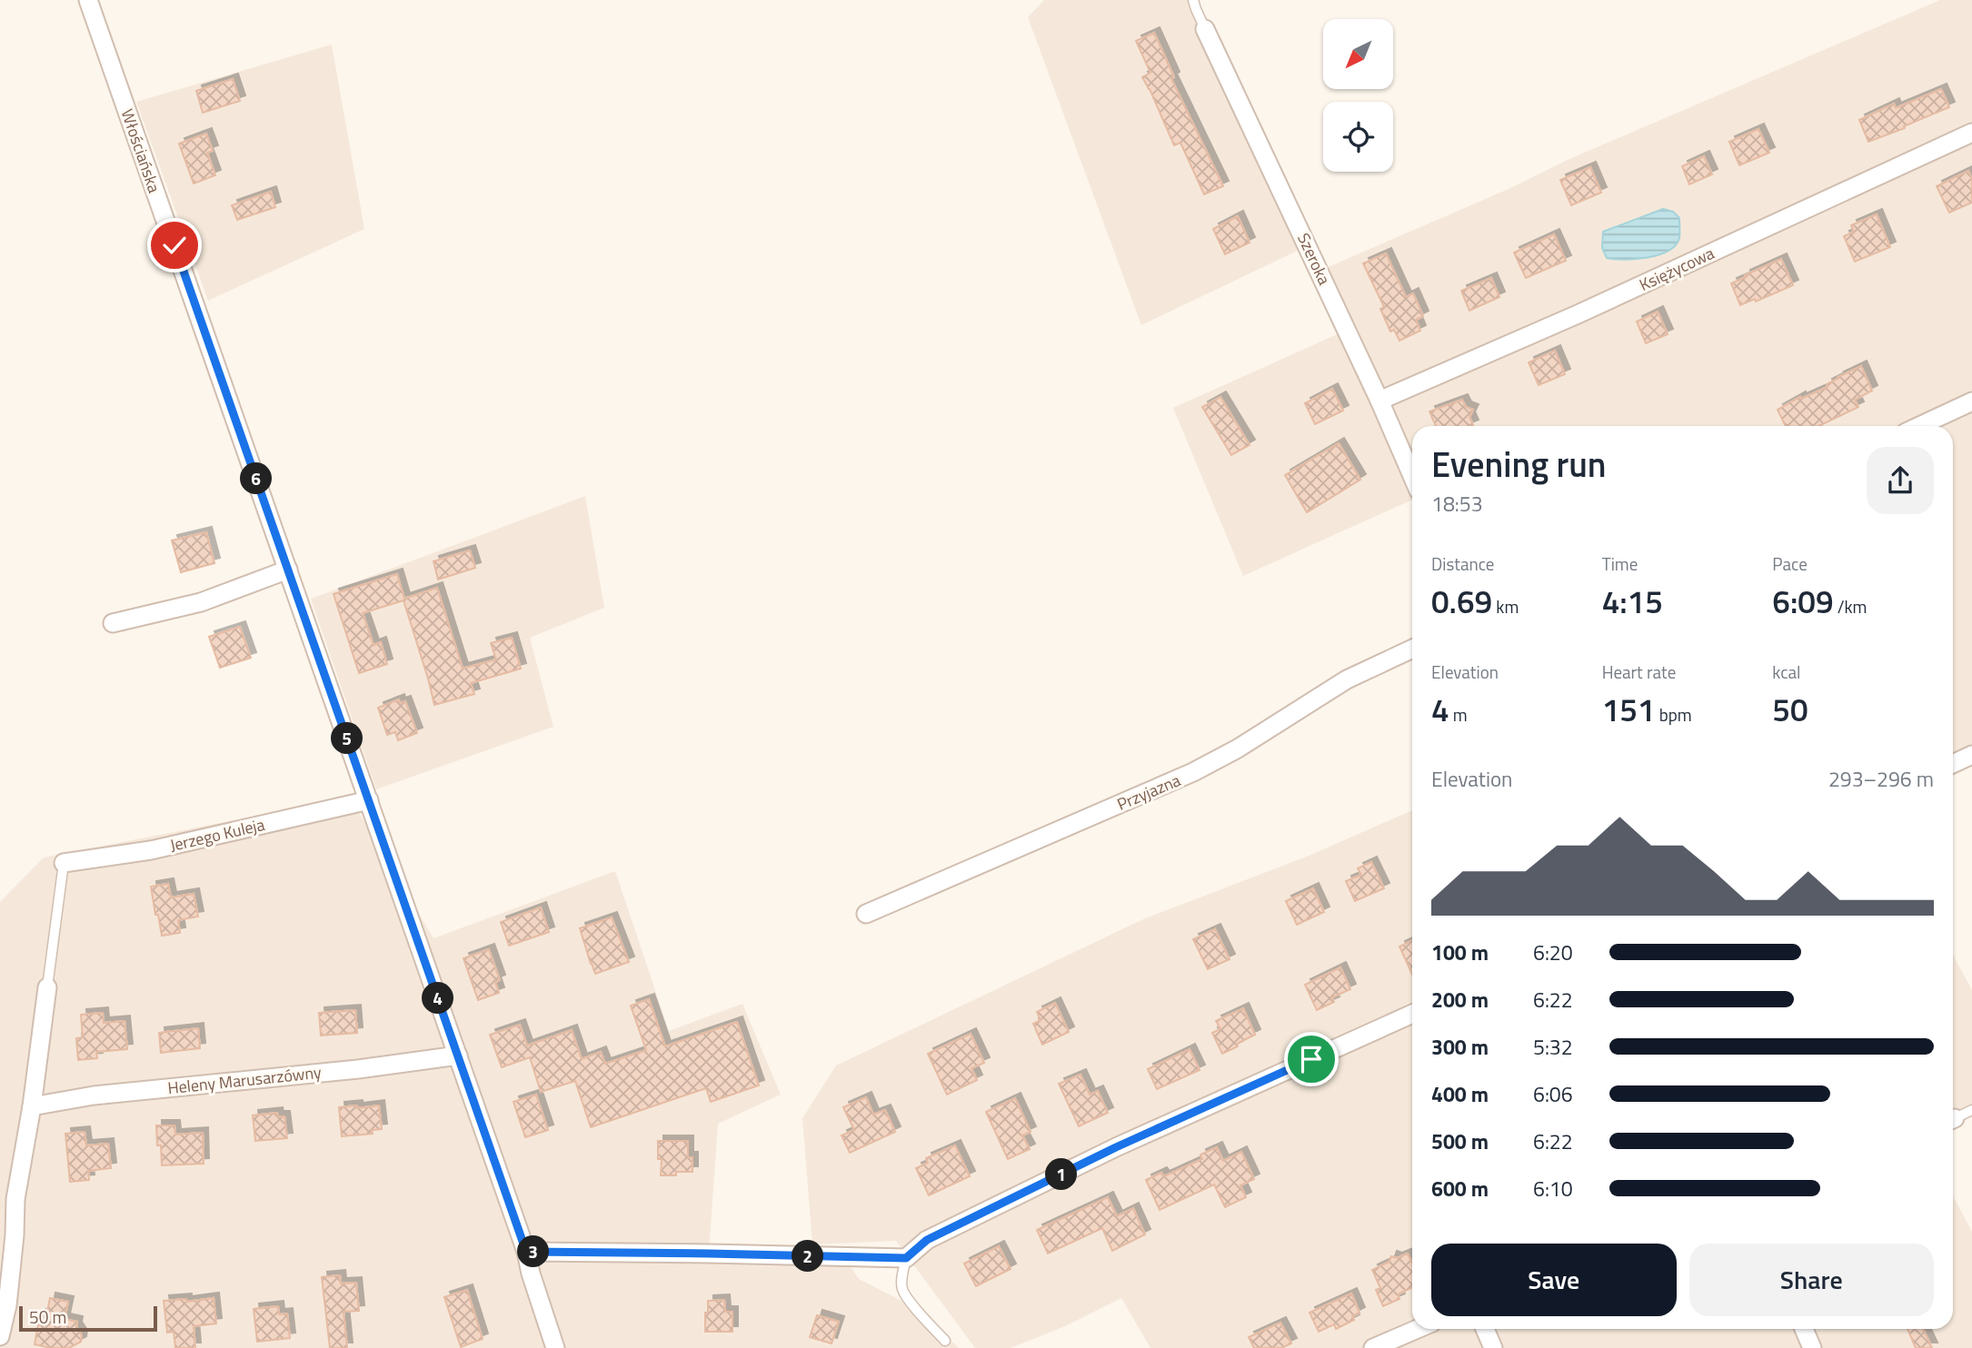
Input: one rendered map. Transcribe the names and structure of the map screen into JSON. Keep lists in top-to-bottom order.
{
  "streets": {
    "street": [
      "Włościańska",
      "Szeroka",
      "Księżycowa",
      "Przyjazna",
      "Jerzego Kuleja",
      "Heleny Marusarzówny"
    ]
  },
  "crossings": [
    ["Włościańska", "Jerzego Kuleja"],
    ["Włościańska", "Heleny Marusarzówny"],
    ["Szeroka", "Księżycowa"]
  ],
  "scale_bar": "50 m",
  "north": "bottom left",
  "page": {
    "heading": ["Evening run", "18:53"],
    "pins": [
      "6",
      "5",
      "4",
      "1",
      "3",
      "2"
    ],
    "stats": [
      ["Distance", "0.69 km"],
      ["Time", "4:15"],
      ["Pace", "6:09 /km"],
      ["Elevation", "4 m"],
      ["Heart rate", "151 bpm"],
      ["kcal", "50"]
    ],
    "chart": ["Elevation", "293–296 m"],
    "list": [
      {
        "name": "100 m",
        "note": "6:20"
      },
      {
        "name": "200 m",
        "note": "6:22"
      },
      {
        "name": "300 m",
        "note": "5:32"
      },
      {
        "name": "400 m",
        "note": "6:06"
      },
      {
        "name": "500 m",
        "note": "6:22"
      },
      {
        "name": "600 m",
        "note": "6:10"
      }
    ],
    "buttons": ["Save", "Share"],
    "scale": "50 m"
  }
}
